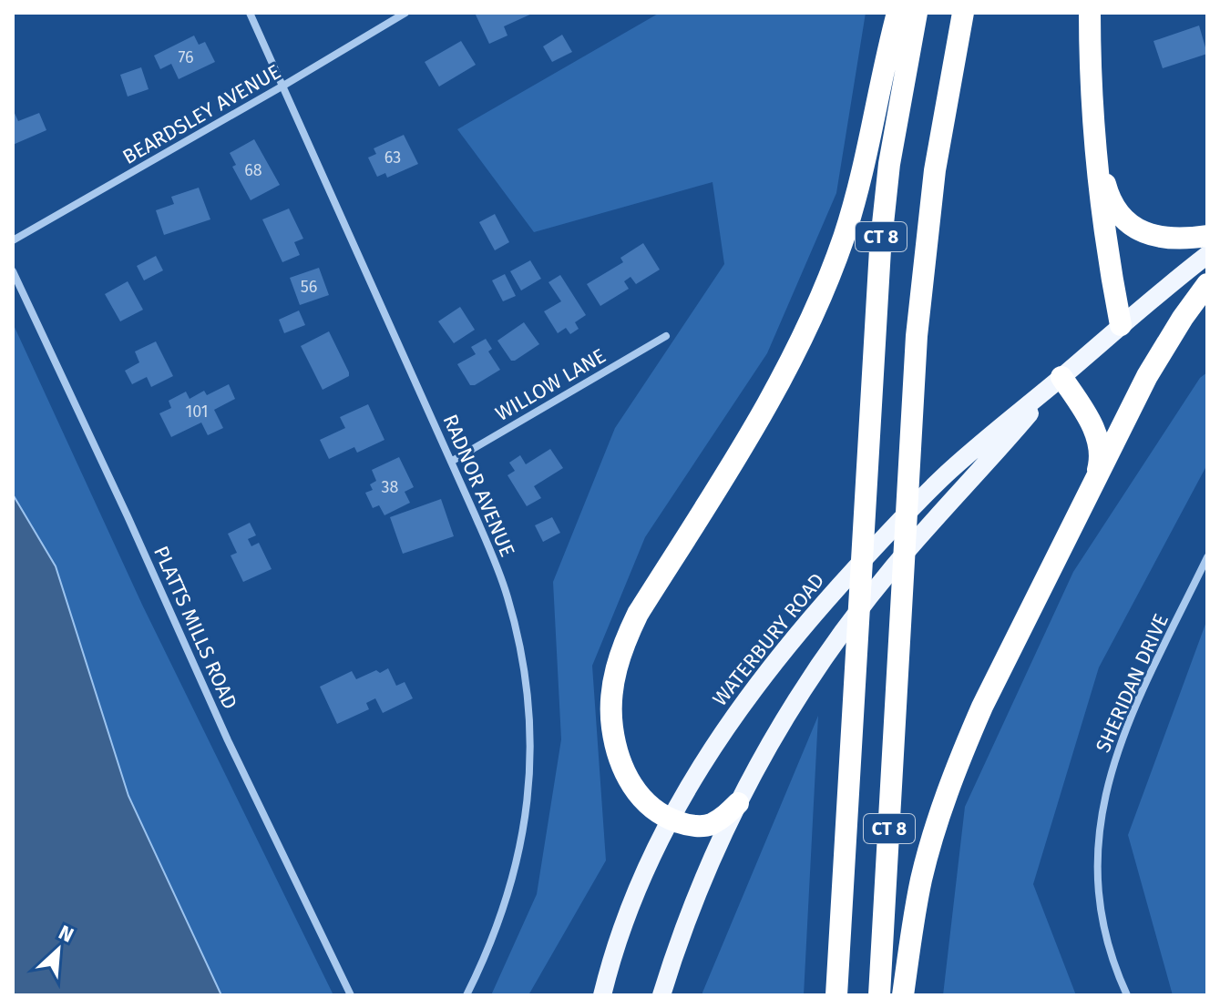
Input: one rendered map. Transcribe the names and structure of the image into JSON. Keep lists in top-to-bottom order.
{
  "streets": {
    "highway": ["CT 8"],
    "main road": ["WATERBURY ROAD"],
    "street": [
      "BEARDSLEY AVENUE",
      "WILLOW LANE",
      "RADNOR AVENUE",
      "PLATTS MILLS ROAD",
      "SHERIDAN DRIVE"
    ]
  },
  "crossings": [
    ["BEARDSLEY AVENUE", "RADNOR AVENUE"],
    ["WILLOW LANE", "RADNOR AVENUE"]
  ],
  "house_numbers": [
    "76",
    "63",
    "68",
    "56",
    "101",
    "38"
  ],
  "north": "top right"
}
